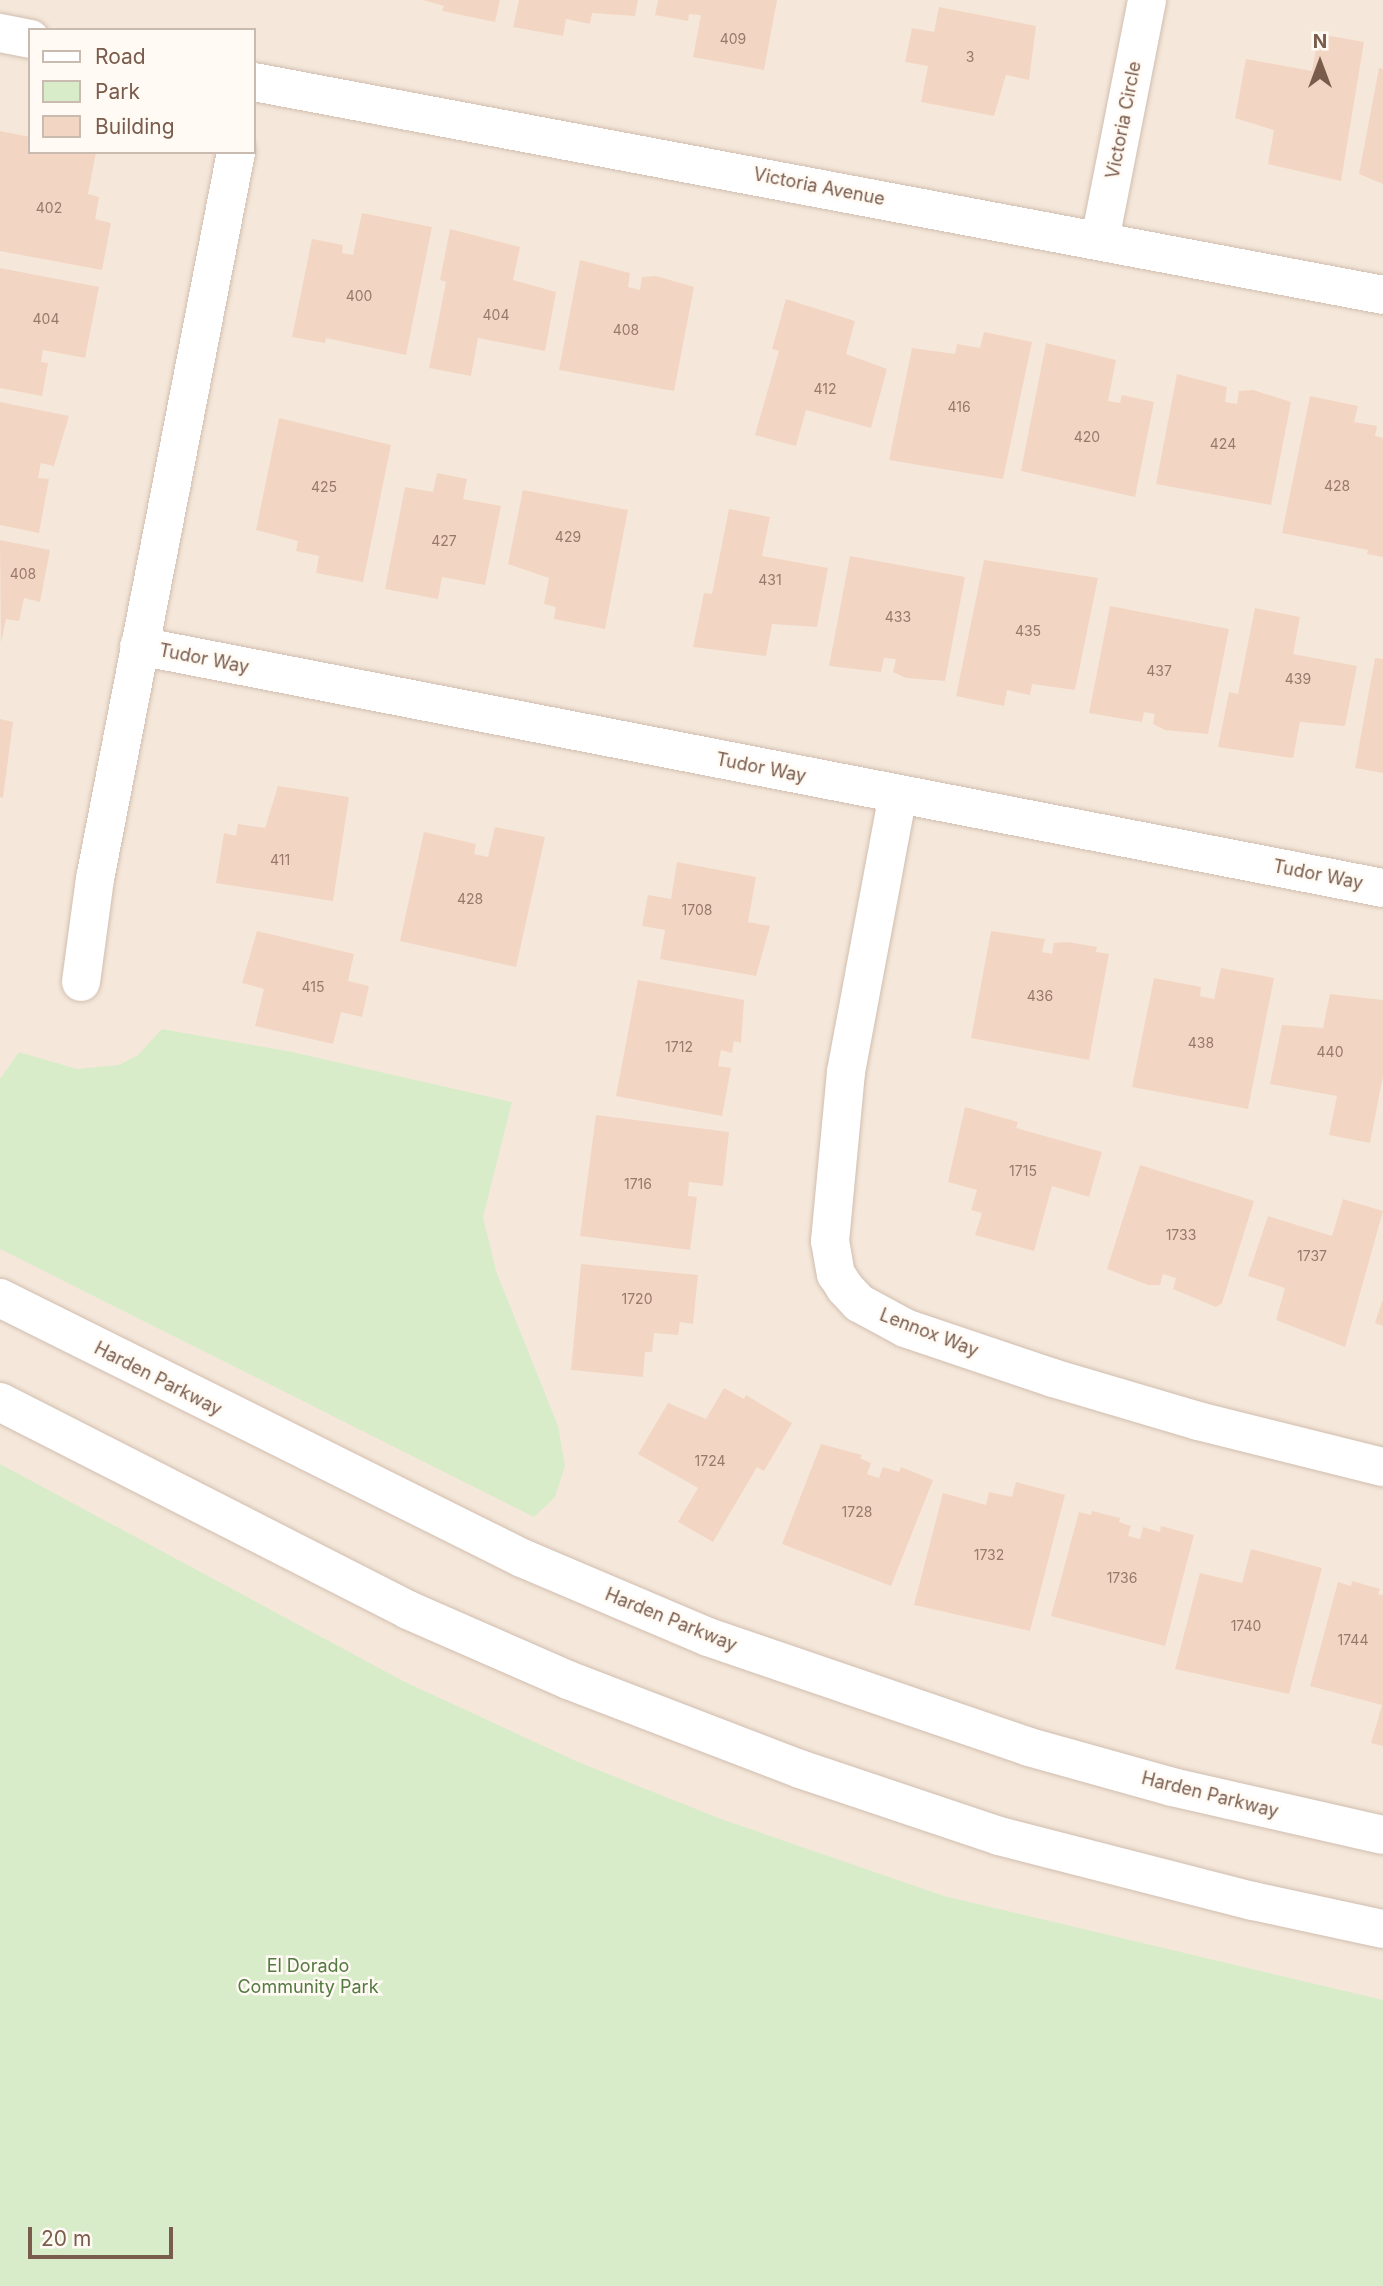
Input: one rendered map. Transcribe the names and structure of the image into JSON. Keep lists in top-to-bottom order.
{
  "streets": {
    "street": [
      "Victoria Circle",
      "Victoria Avenue",
      "Tudor Way",
      "Lennox Way",
      "Harden Parkway"
    ]
  },
  "crossings": [
    ["Victoria Circle", "Victoria Avenue"],
    ["Tudor Way", "Lennox Way"]
  ],
  "parks": ["El Dorado Community Park"],
  "house_numbers": [
    "409",
    "3",
    "402",
    "400",
    "404",
    "404",
    "408",
    "412",
    "416",
    "420",
    "424",
    "428",
    "425",
    "429",
    "427",
    "408",
    "431",
    "433",
    "435",
    "437",
    "439",
    "411",
    "428",
    "1708",
    "415",
    "436",
    "438",
    "1712",
    "440",
    "1715",
    "1716",
    "1733",
    "1737",
    "1720",
    "1724",
    "1728",
    "1732",
    "1736",
    "1740",
    "1744"
  ],
  "legend": ["Road", "Park", "Building"],
  "scale_bar": "20 m",
  "north": "top"
}
